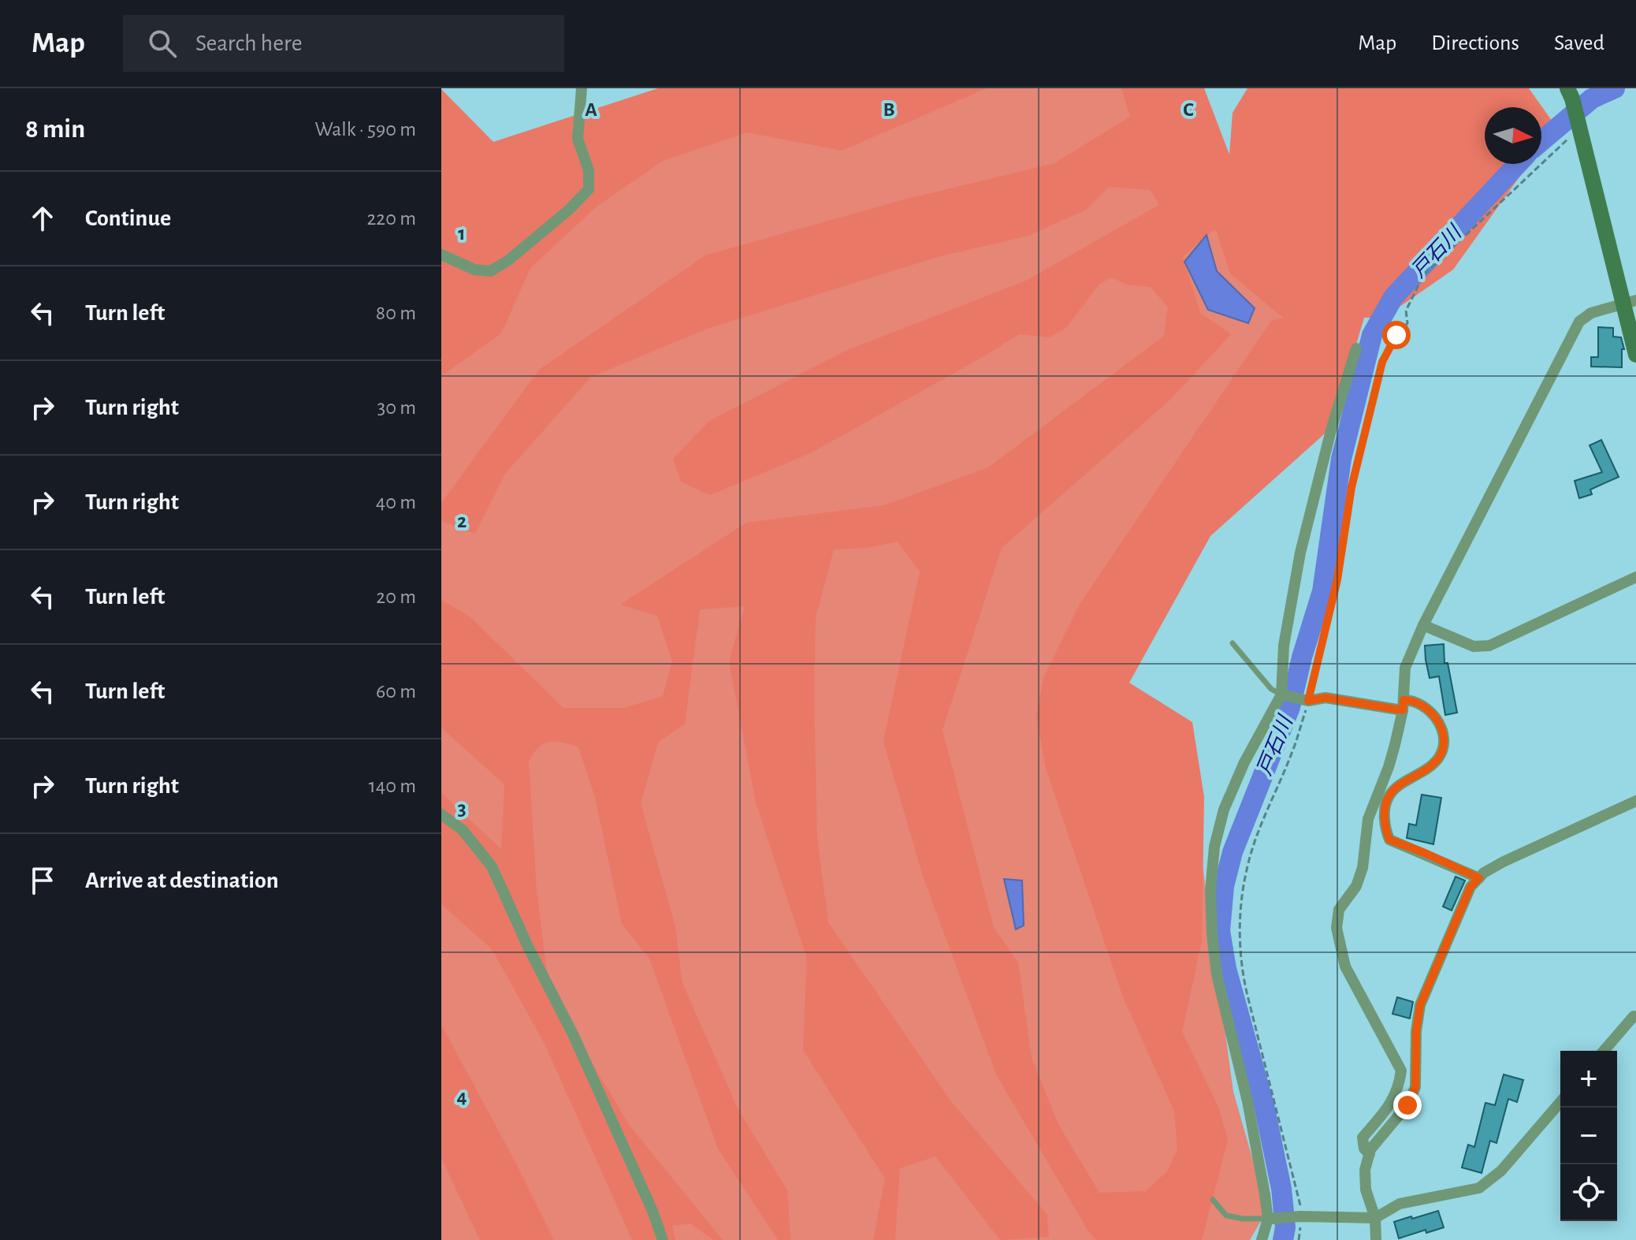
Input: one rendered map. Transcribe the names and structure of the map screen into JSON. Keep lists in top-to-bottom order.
{
  "water": ["戸石川"],
  "north": "right",
  "page": {
    "header": "Map",
    "search": "Search here",
    "nav": ["Map", "Directions", "Saved"],
    "heading": ["8 min", "Walk · 590 m"],
    "list": [
      ["Continue", "220 m"],
      ["Turn left", "80 m"],
      ["Turn right", "30 m"],
      ["Turn right", "40 m"],
      ["Turn left", "20 m"],
      ["Turn left", "60 m"],
      ["Turn right", "140 m"],
      "Arrive at destination"
    ],
    "map_buttons": ["+", "−"]
  },
  "grid": {
    "columns": ["A", "B", "C"],
    "rows": [
      "1",
      "2",
      "3",
      "4"
    ]
  }
}
